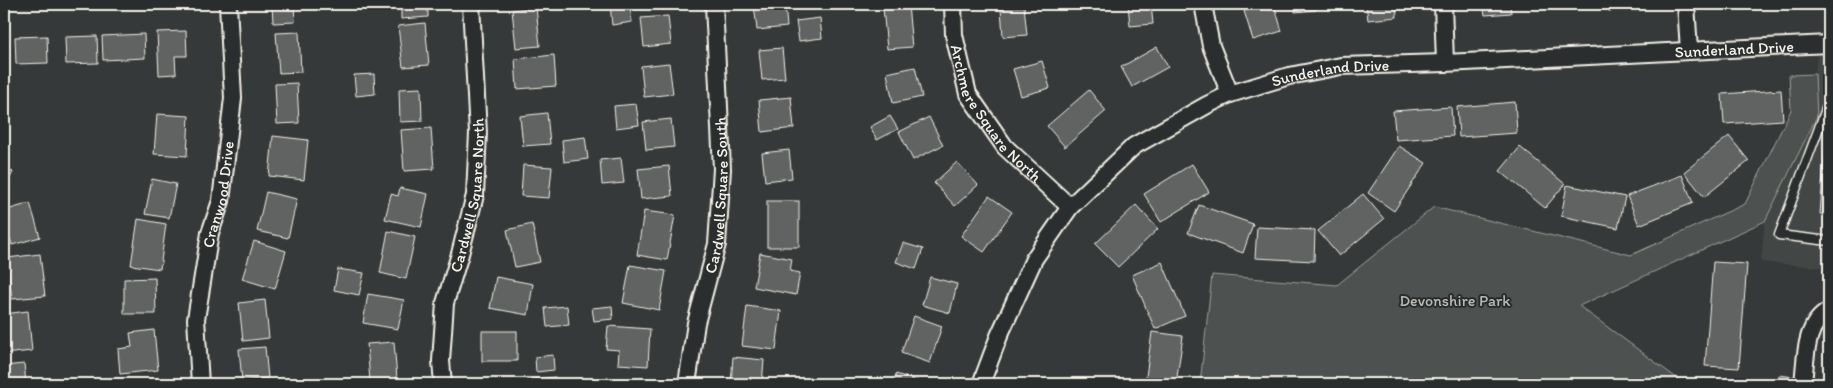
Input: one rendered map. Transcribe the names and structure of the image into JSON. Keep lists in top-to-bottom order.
{
  "streets": {
    "street": [
      "Sunderland Drive",
      "Archmere Square North",
      "Cranwood Drive",
      "Cardwell Square North",
      "Cardwell Square South"
    ]
  },
  "crossings": [
    ["Sunderland Drive", "Archmere Square North"]
  ],
  "parks": ["Devonshire Park"]
}
